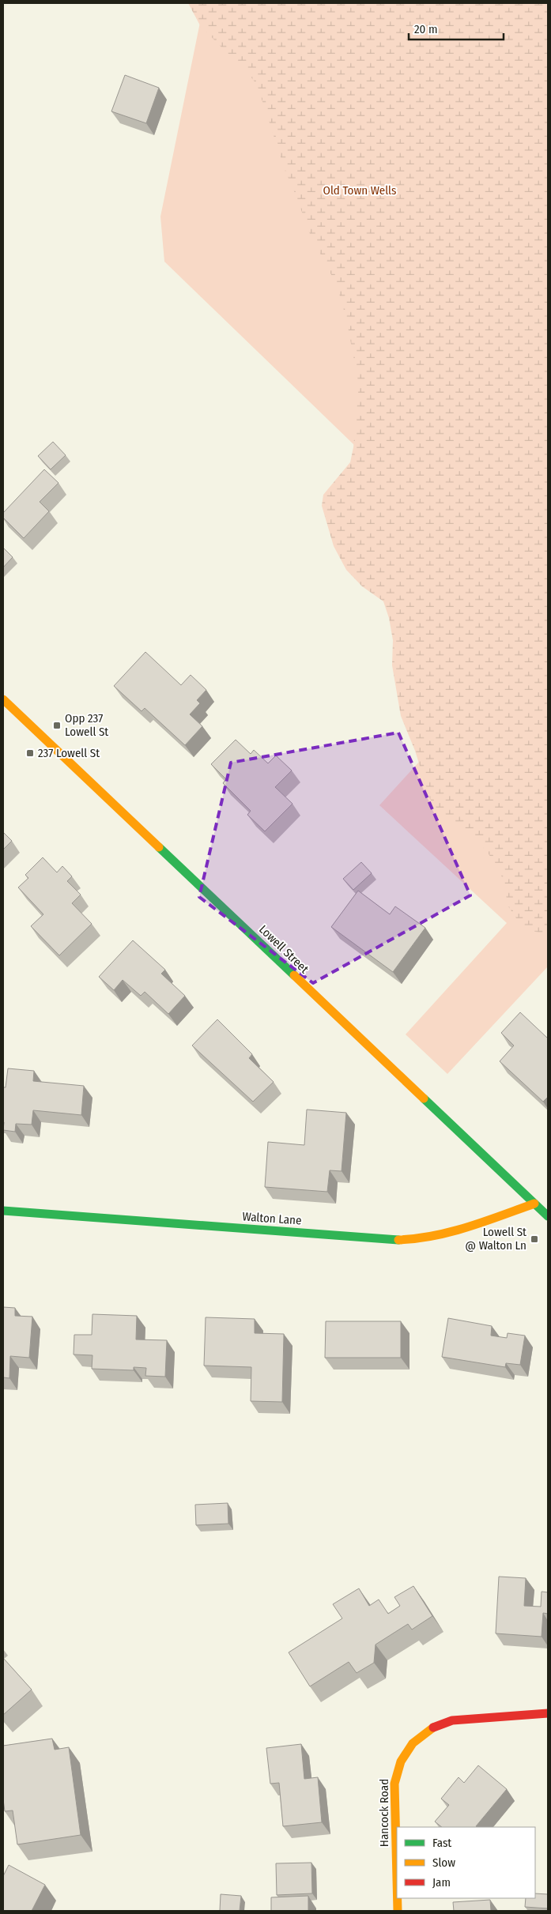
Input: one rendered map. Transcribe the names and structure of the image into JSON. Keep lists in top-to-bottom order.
{
  "streets": {
    "street": ["Lowell Street", "Walton Lane", "Hancock Road"]
  },
  "crossings": [
    ["Lowell Street", "Walton Lane"]
  ],
  "parks": ["Old Town Wells"],
  "places": {
    "transit": ["Opp 237 Lowell St", "237 Lowell St", "Lowell St @ Walton Ln"]
  },
  "legend": ["Fast", "Slow", "Jam"],
  "scale_bar": "20 m"
}
